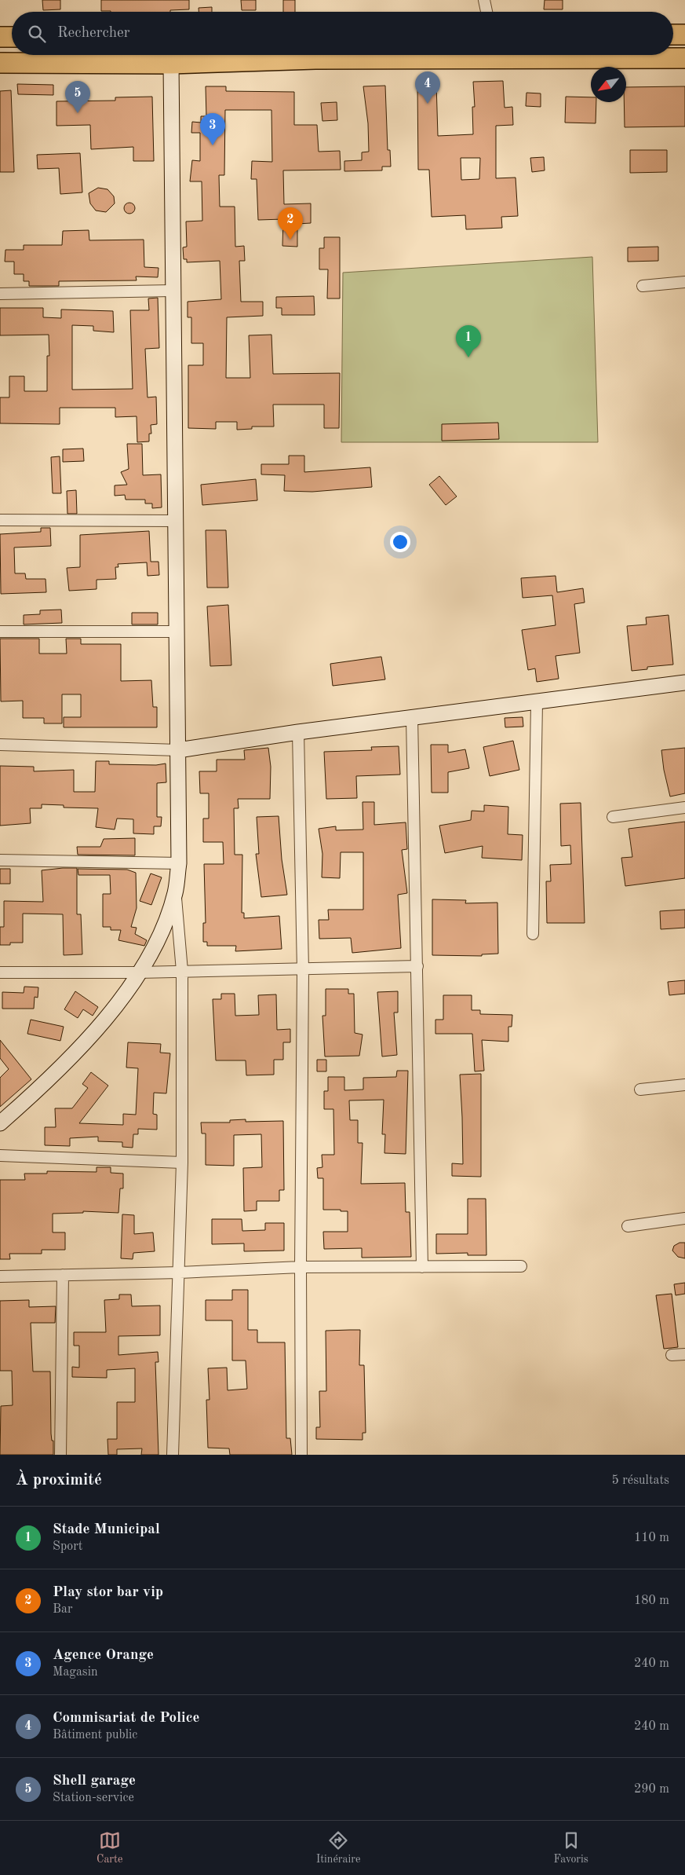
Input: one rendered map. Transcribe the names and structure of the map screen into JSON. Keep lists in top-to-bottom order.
{
  "north": "bottom left",
  "page": {
    "search": "Rechercher",
    "pins": [
      "4",
      "5",
      "3",
      "2",
      "1"
    ],
    "heading": ["À proximité", "5 résultats"],
    "list": [
      {
        "mark": "1",
        "name": "Stade Municipal",
        "note": "Sport",
        "value": "110 m"
      },
      {
        "mark": "2",
        "name": "Play stor bar vip",
        "note": "Bar",
        "value": "180 m"
      },
      {
        "mark": "3",
        "name": "Agence Orange",
        "note": "Magasin",
        "value": "240 m"
      },
      {
        "mark": "4",
        "name": "Commisariat de Police",
        "note": "Bâtiment public",
        "value": "240 m"
      },
      {
        "mark": "5",
        "name": "Shell garage",
        "note": "Station-service",
        "value": "290 m"
      }
    ],
    "nav": ["Carte", "Itinéraire", "Favoris"]
  }
}
